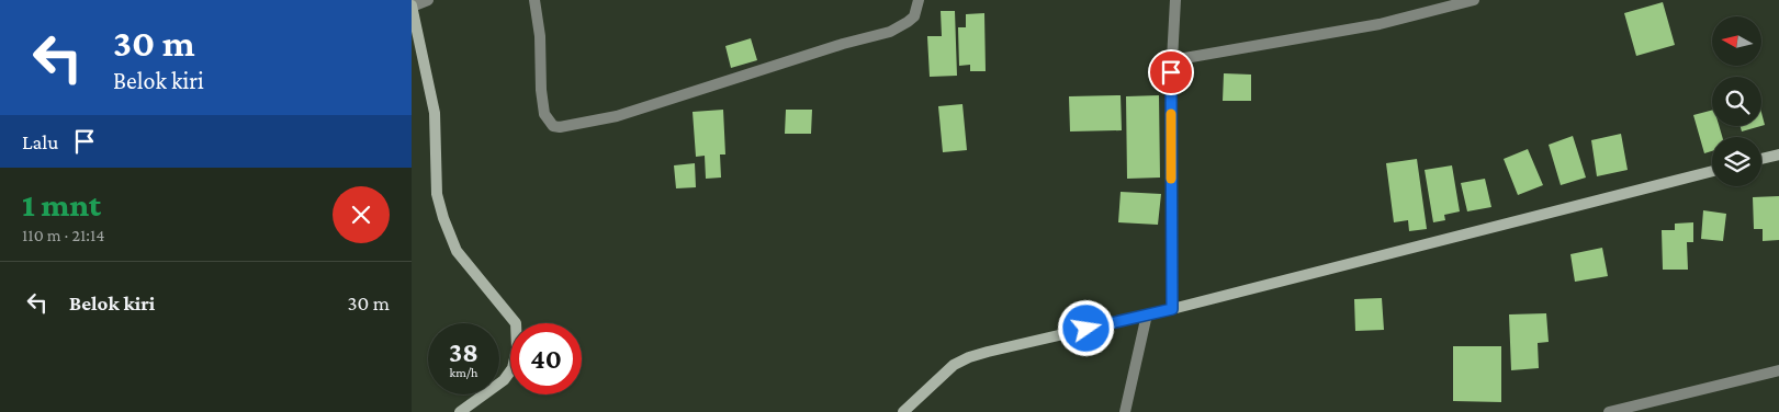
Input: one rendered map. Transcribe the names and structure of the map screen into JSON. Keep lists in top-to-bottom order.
{
  "north": "left",
  "page": {
    "turn": ["30 m", "Belok kiri"],
    "then": "Lalu",
    "heading": ["1 mnt", "110 m · 21:14"],
    "list": [
      {
        "name": "Belok kiri",
        "value": "30 m"
      }
    ],
    "speed": "38 km/h",
    "limit": "40"
  }
}
